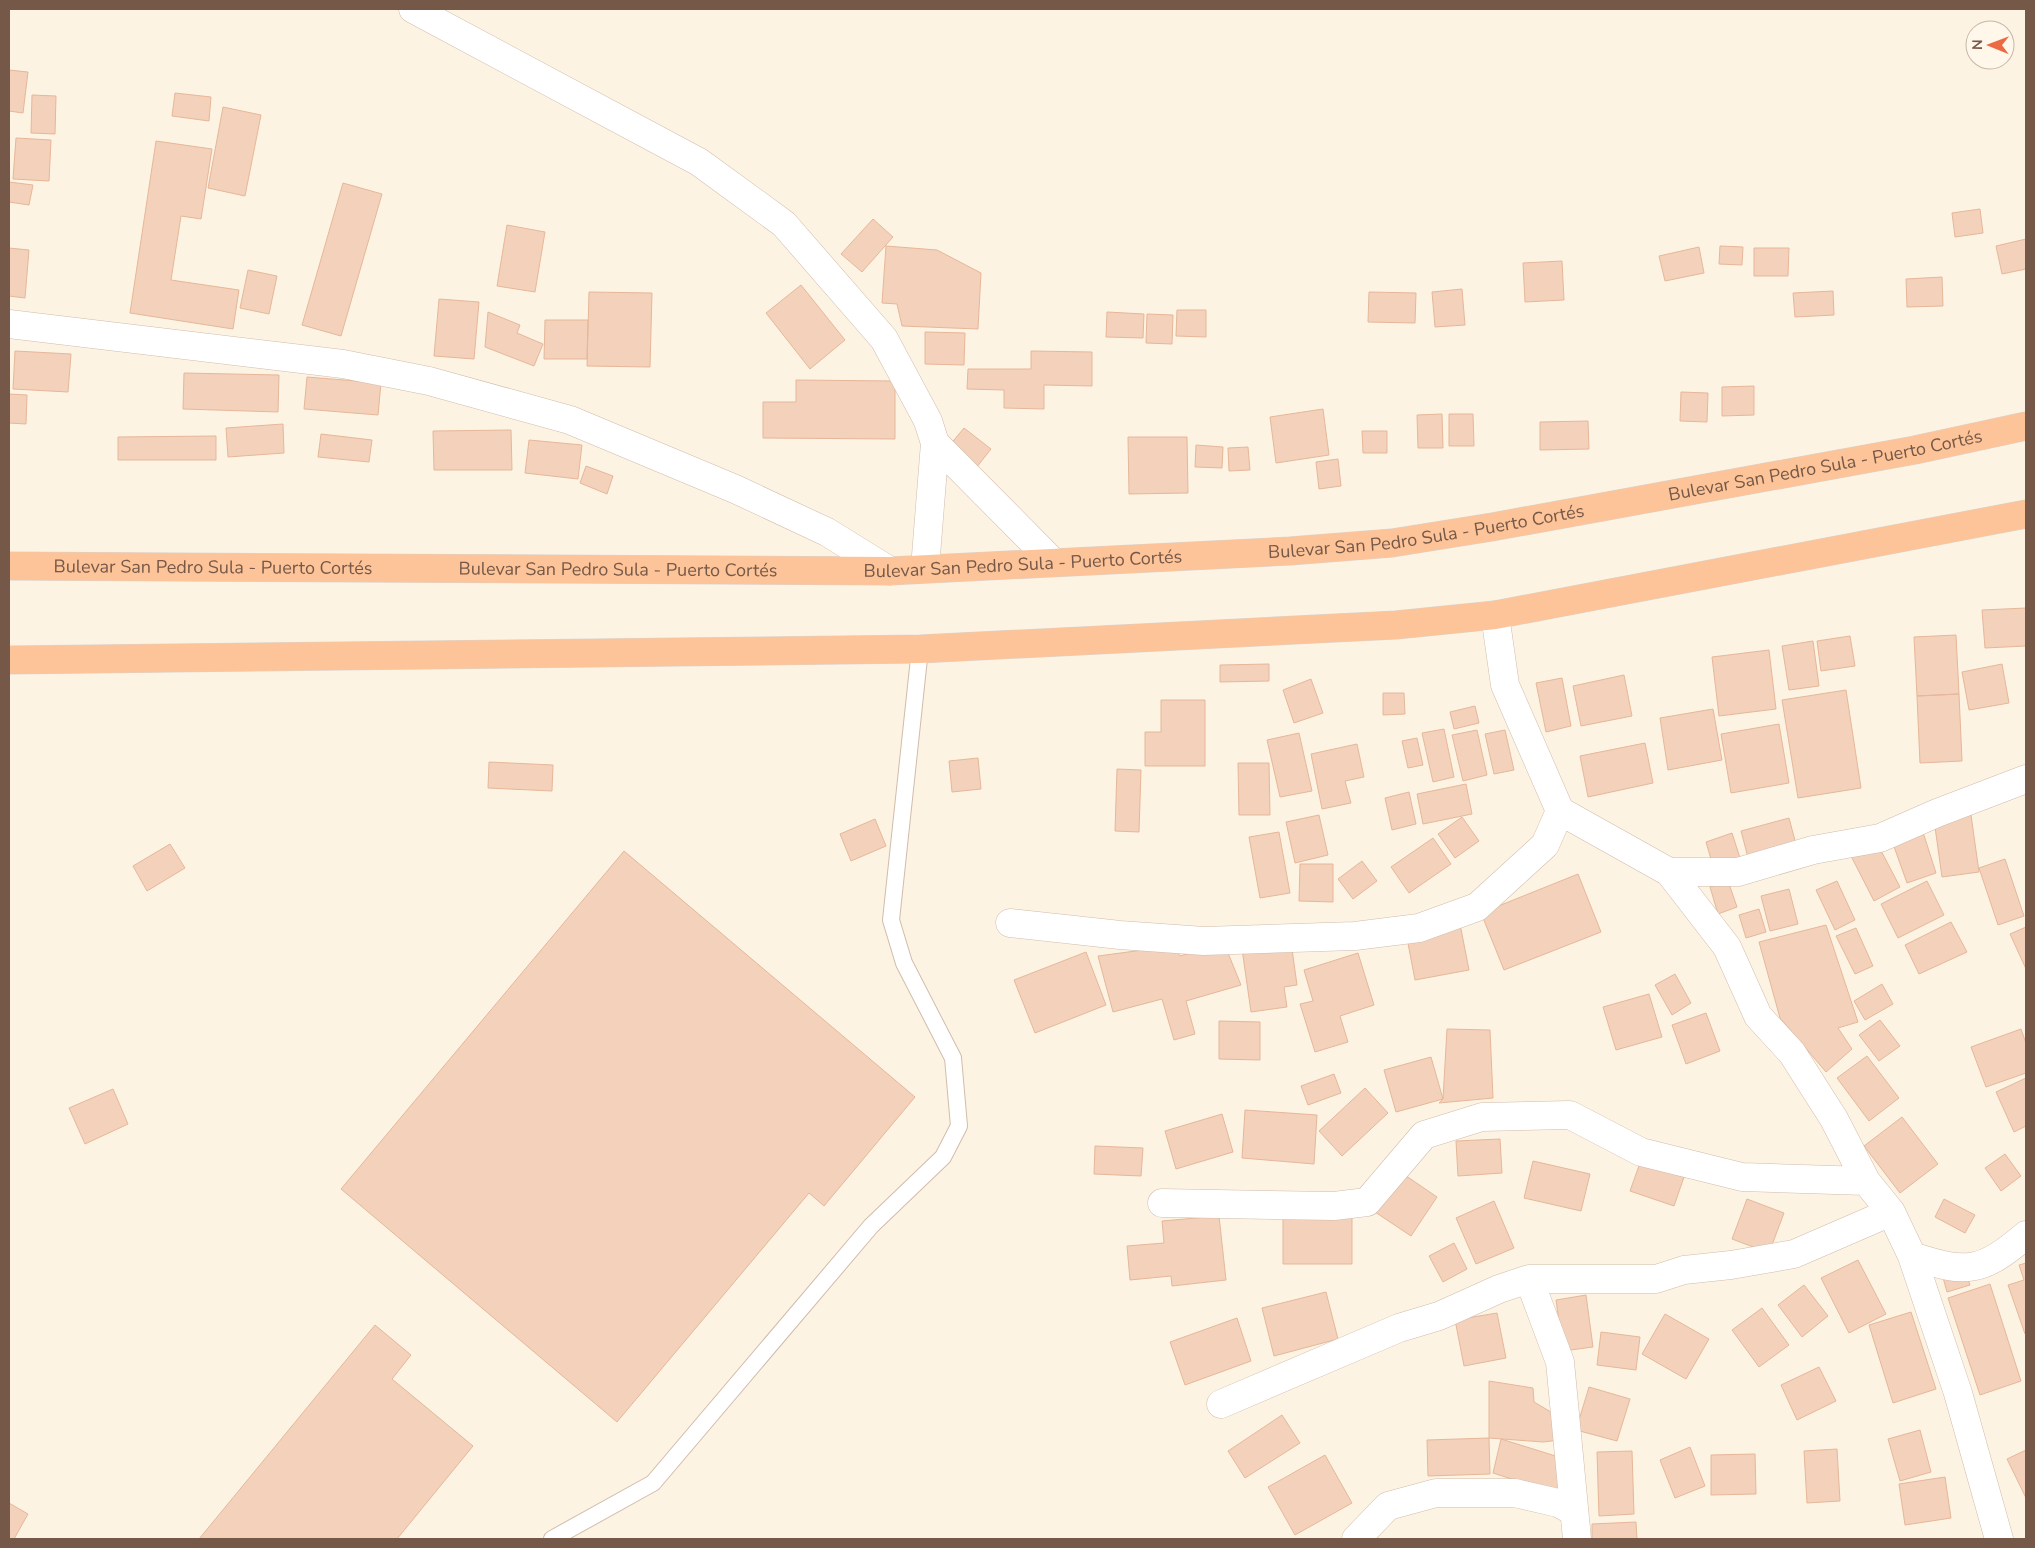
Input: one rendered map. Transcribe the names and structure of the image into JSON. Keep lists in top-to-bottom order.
{
  "streets": {
    "highway": ["Bulevar San Pedro Sula - Puerto Cortés"]
  },
  "north": "left"
}
